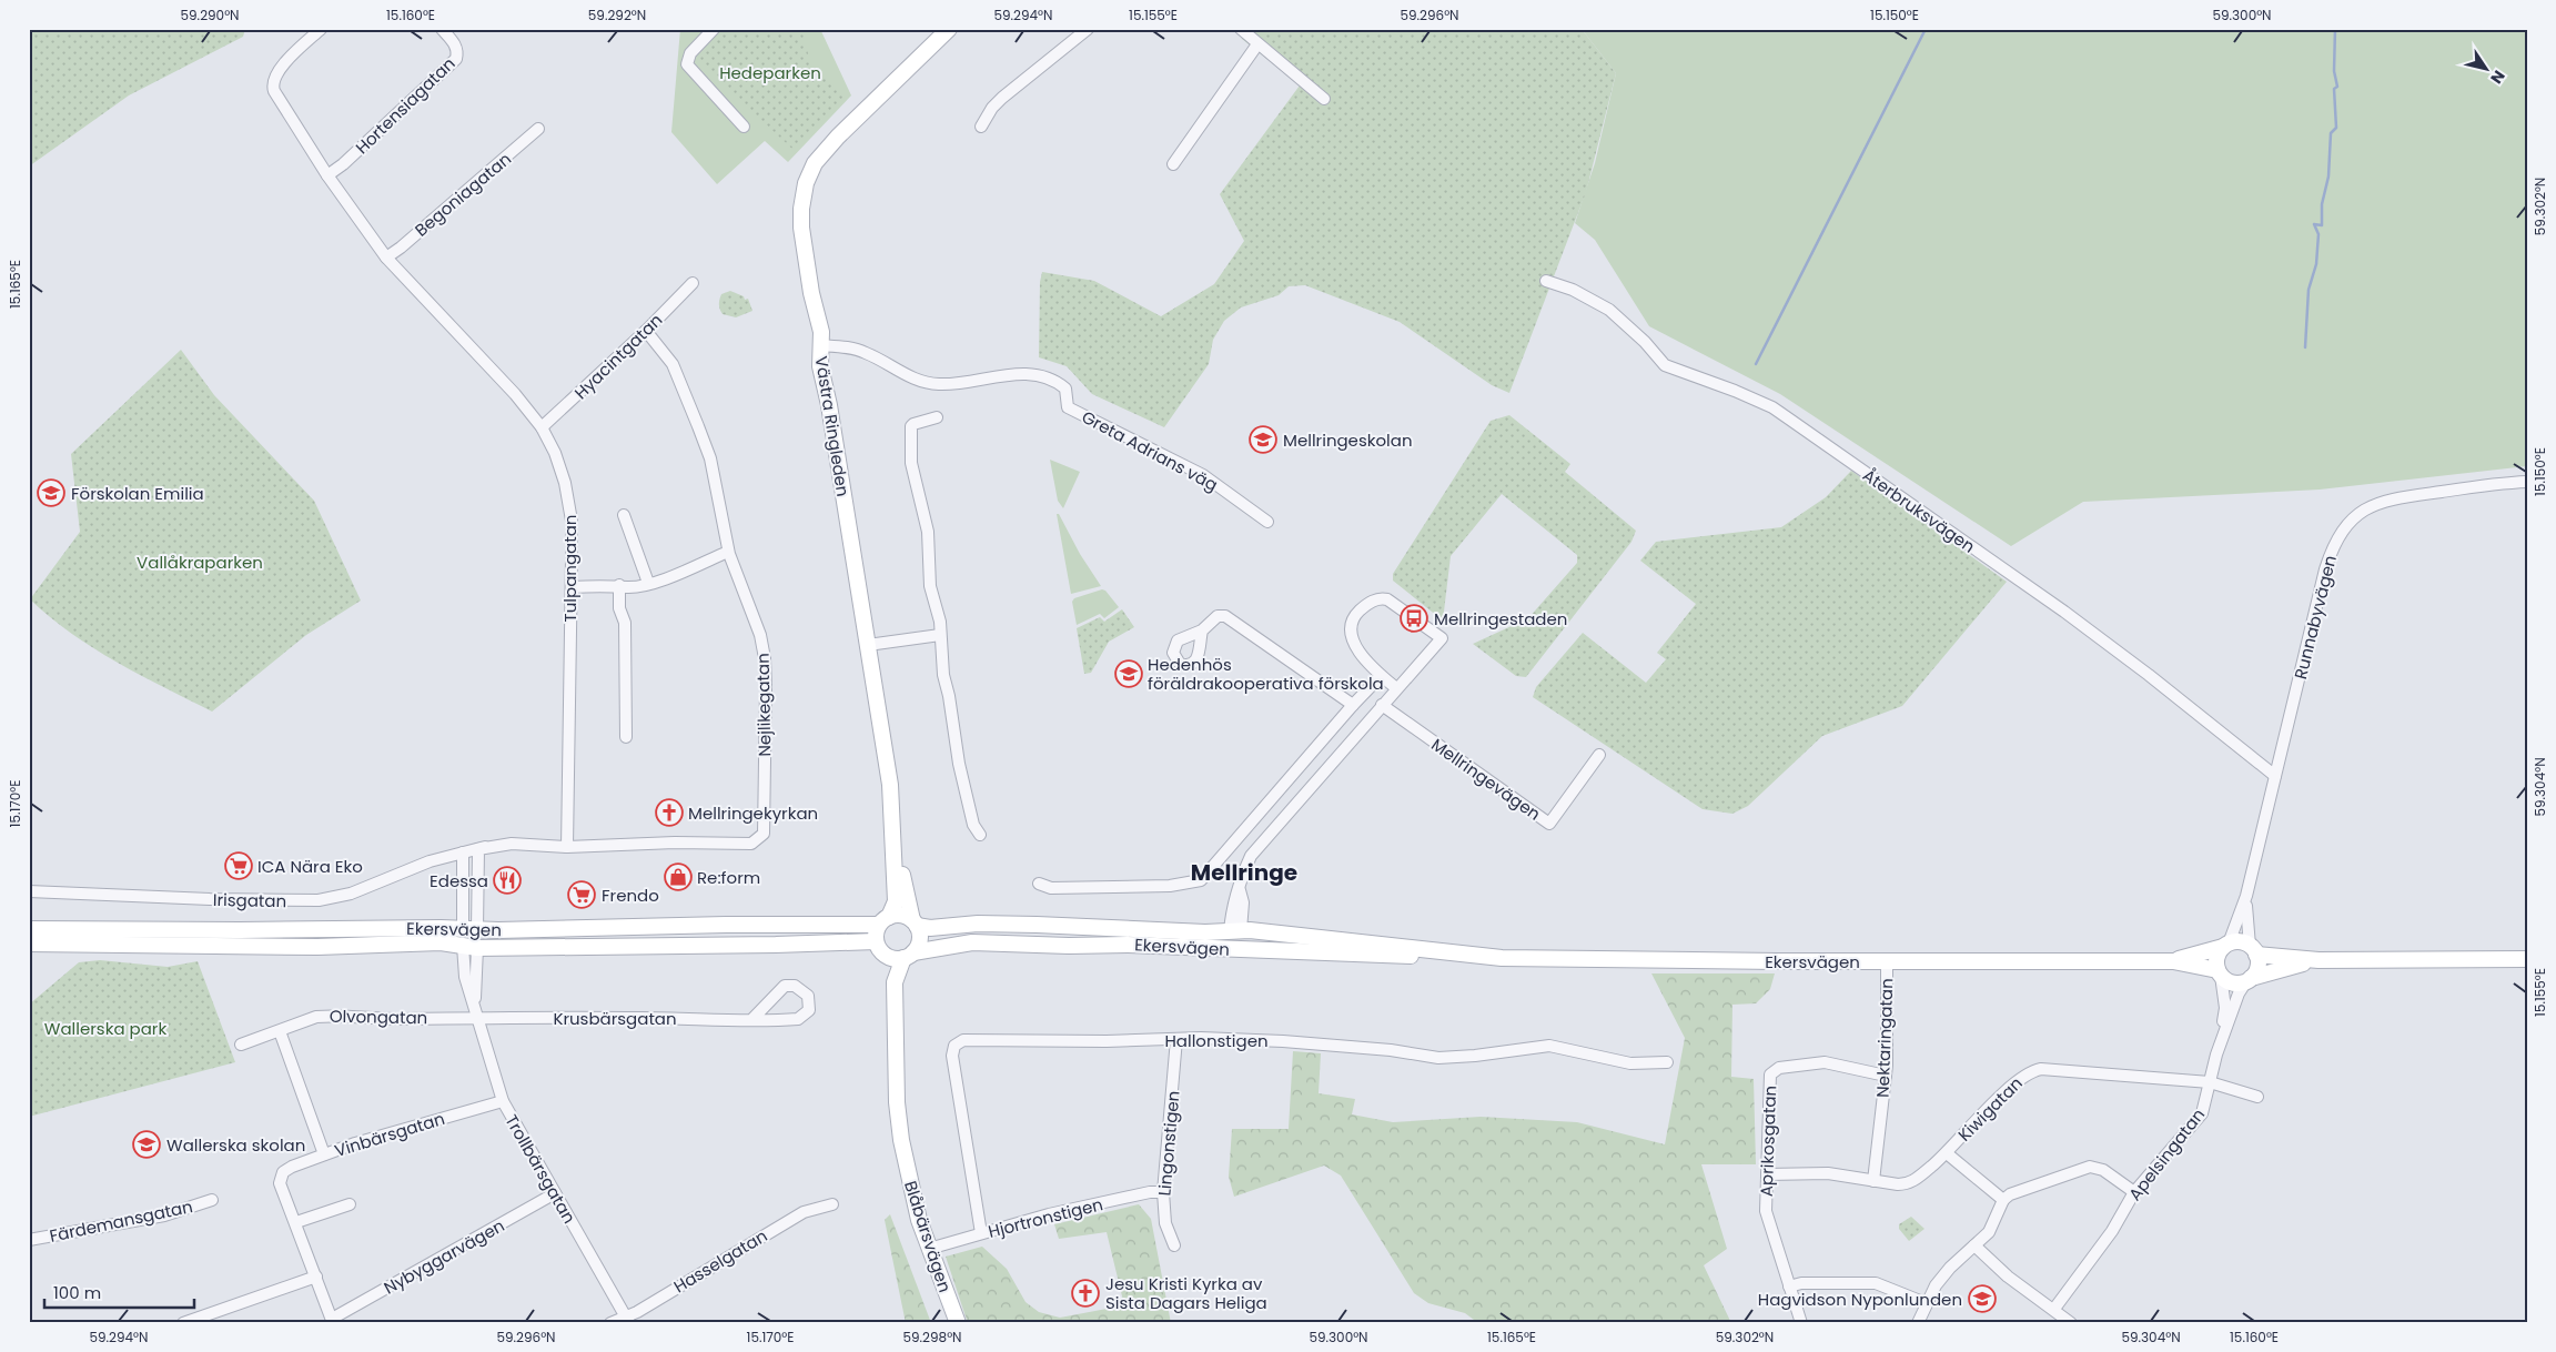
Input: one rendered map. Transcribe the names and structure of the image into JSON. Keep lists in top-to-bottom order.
{
  "streets": {
    "main road": ["Västra Ringleden", "Ekersvägen", "Blåbärsvägen"],
    "street": [
      "Hortensiagatan",
      "Begoniagatan",
      "Hyacintgatan",
      "Greta Adrians väg",
      "Återbruksvägen",
      "Tulpangatan",
      "Runnabyvägen",
      "Nejlikegatan",
      "Mellringevägen",
      "Irisgatan",
      "Olvongatan",
      "Krusbärsgatan",
      "Nektaringatan",
      "Hallonstigen",
      "Kiwigatan",
      "Vinbärsgatan",
      "Aprikosgatan",
      "Lingonstigen",
      "Apelsingatan",
      "Trollbärsgatan",
      "Hjortronstigen",
      "Färdemansgatan",
      "Nybyggarvägen",
      "Hasselgatan"
    ]
  },
  "crossings": [
    ["Hortensiagatan", "Tulpangatan"],
    ["Begoniagatan", "Tulpangatan"],
    ["Hyacintgatan", "Tulpangatan"],
    ["Hyacintgatan", "Nejlikegatan"],
    ["Västra Ringleden", "Greta Adrians väg"],
    ["Västra Ringleden", "Ekersvägen"],
    ["Västra Ringleden", "Blåbärsvägen"],
    ["Återbruksvägen", "Runnabyvägen"],
    ["Tulpangatan", "Nejlikegatan"],
    ["Runnabyvägen", "Ekersvägen"],
    ["Runnabyvägen", "Apelsingatan"],
    ["Nejlikegatan", "Irisgatan"],
    ["Ekersvägen", "Nektaringatan"],
    ["Ekersvägen", "Apelsingatan"],
    ["Ekersvägen", "Trollbärsgatan"],
    ["Ekersvägen", "Blåbärsvägen"],
    ["Olvongatan", "Krusbärsgatan"],
    ["Olvongatan", "Trollbärsgatan"],
    ["Krusbärsgatan", "Trollbärsgatan"],
    ["Nektaringatan", "Kiwigatan"],
    ["Nektaringatan", "Aprikosgatan"],
    ["Hallonstigen", "Lingonstigen"],
    ["Hallonstigen", "Hjortronstigen"],
    ["Kiwigatan", "Aprikosgatan"],
    ["Kiwigatan", "Apelsingatan"],
    ["Vinbärsgatan", "Trollbärsgatan"],
    ["Lingonstigen", "Hjortronstigen"],
    ["Trollbärsgatan", "Nybyggarvägen"],
    ["Trollbärsgatan", "Hasselgatan"],
    ["Hjortronstigen", "Blåbärsvägen"]
  ],
  "districts": ["Mellringe"],
  "parks": ["Hedeparken", "Vallåkraparken", "Wallerska park"],
  "places": {
    "school or university": [
      "Mellringeskolan",
      "Förskolan Emilia",
      "Hedenhös föräldrakooperativa förskola",
      "Wallerska skolan",
      "Hagvidson Nyponlunden"
    ],
    "bus stop": ["Mellringestaden"],
    "church": ["Mellringekyrkan", "Jesu Kristi Kyrka av Sista Dagars Heliga"],
    "supermarket": ["ICA Nära Eko", "Frendo"],
    "shop": ["Re:form"],
    "restaurant": ["Edessa"]
  },
  "scale_bar": "100 m",
  "north": "bottom right",
  "coordinates": [
    "59.290°N",
    "15.160°E",
    "59.292°N",
    "59.294°N",
    "15.155°E",
    "59.296°N",
    "15.150°E",
    "59.300°N",
    "59.302°N",
    "15.165°E",
    "59.304°N",
    "15.170°E",
    "59.298°N"
  ]
}
